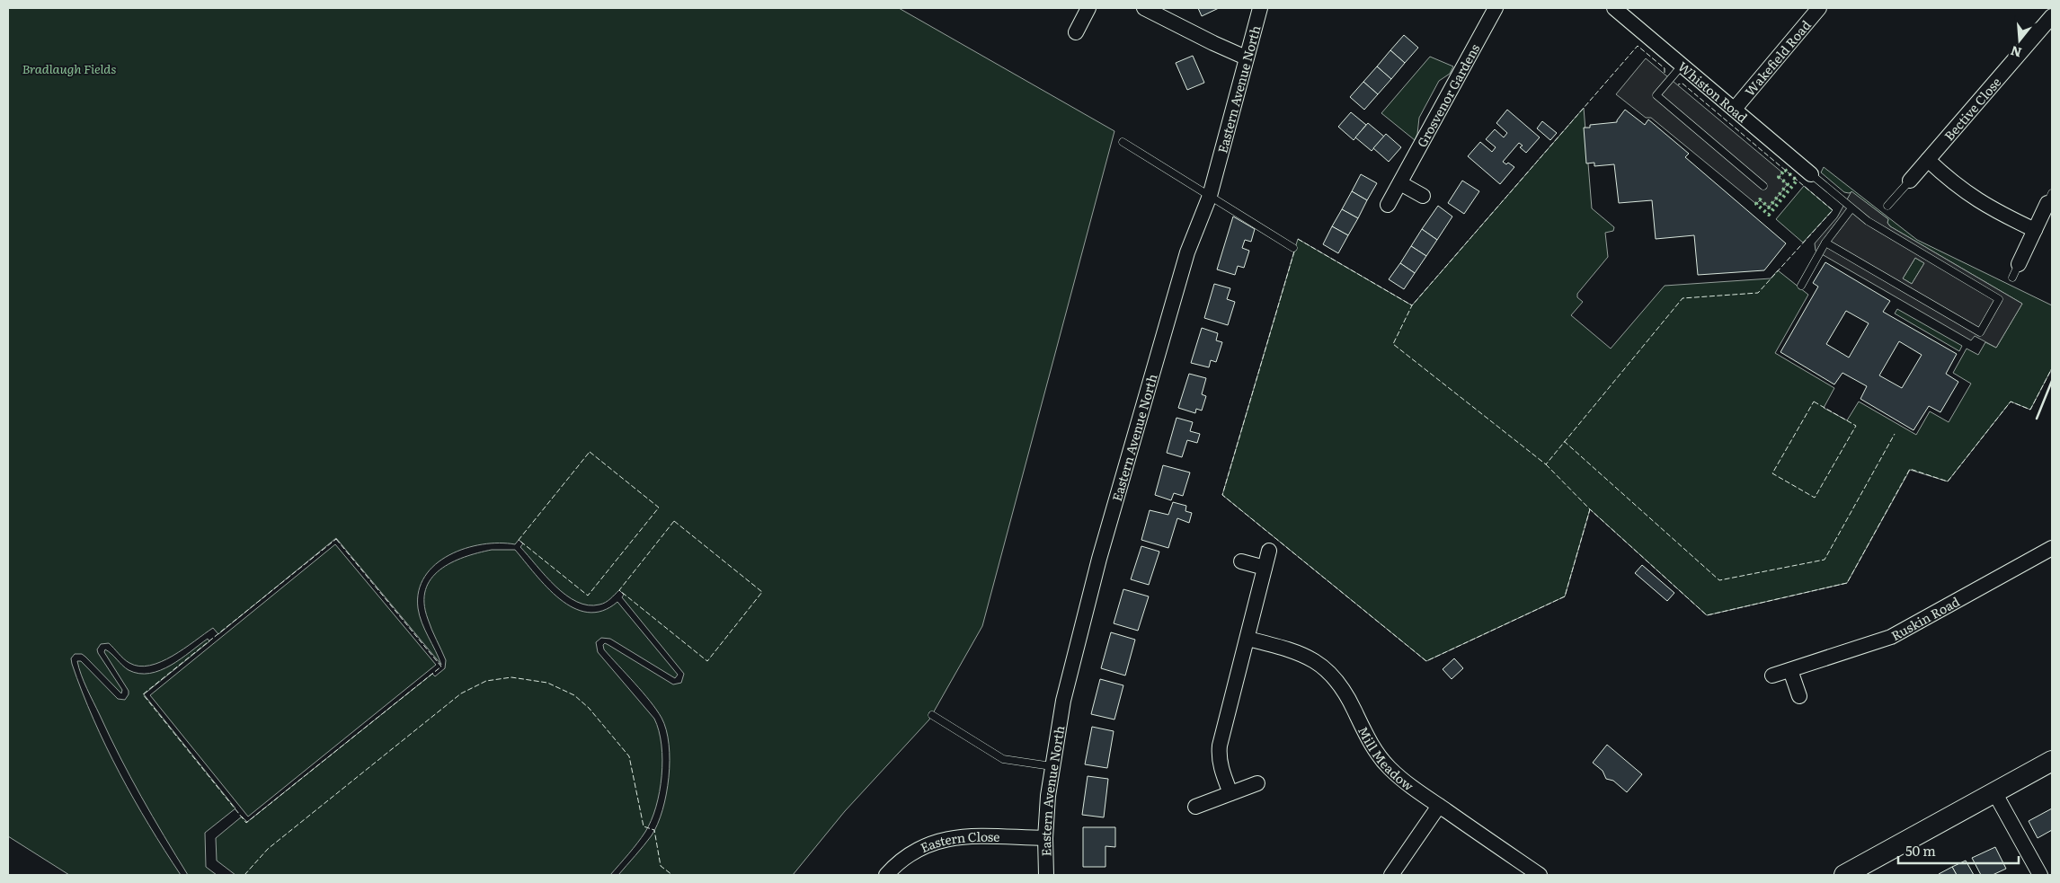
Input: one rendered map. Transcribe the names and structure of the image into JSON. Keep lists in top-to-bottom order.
{
  "streets": {
    "street": [
      "Wakefield Road",
      "Eastern Avenue North",
      "Whiston Road",
      "Grosvenor Gardens",
      "Bective Close",
      "Ruskin Road",
      "Mill Meadow",
      "Eastern Close"
    ]
  },
  "crossings": [
    ["Wakefield Road", "Whiston Road"],
    ["Eastern Avenue North", "Eastern Close"]
  ],
  "parks": ["Bradlaugh Fields"],
  "scale_bar": "50 m",
  "north": "bottom"
}
